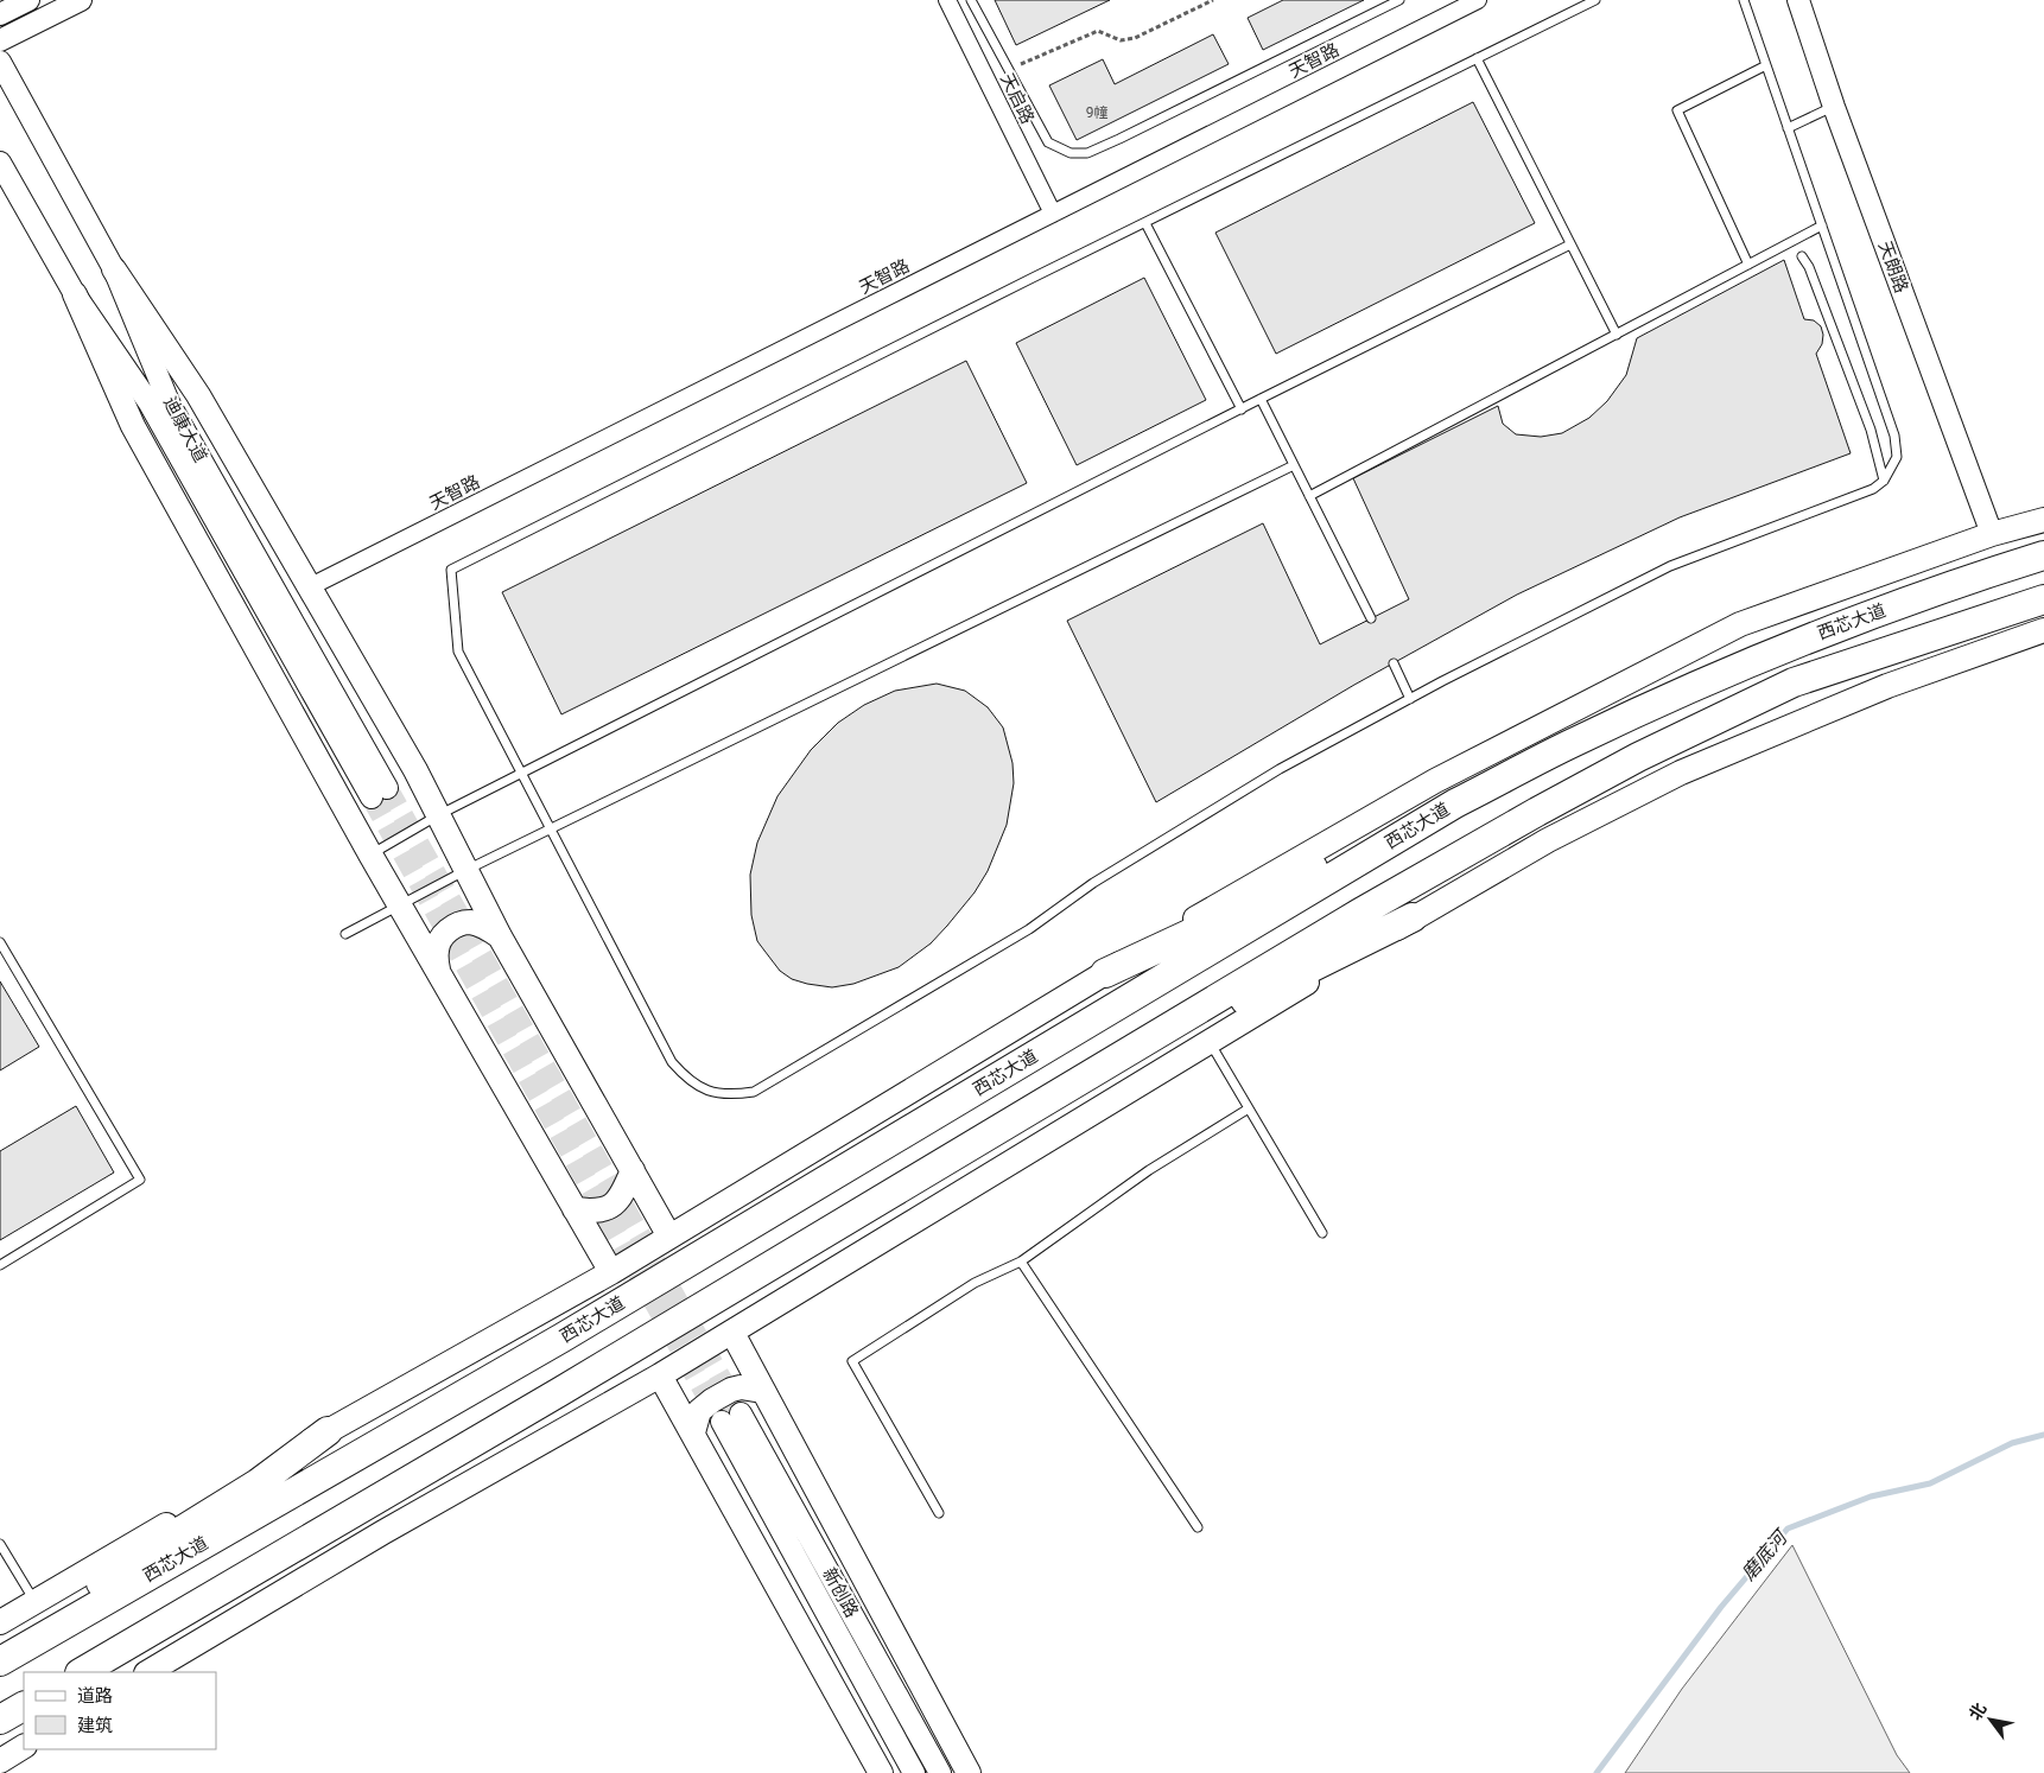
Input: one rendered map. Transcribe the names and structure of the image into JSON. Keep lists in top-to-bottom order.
{
  "streets": {
    "highway": ["西芯大道"],
    "street": [
      "天智路",
      "天启路",
      "天朗路",
      "迪康大道",
      "新创路"
    ]
  },
  "crossings": [
    ["天智路", "天启路"],
    ["天朗路", "西芯大道"]
  ],
  "water": ["磨底河"],
  "house_numbers": ["9幢"],
  "legend": ["道路", "建筑"],
  "north": "top left"
}
